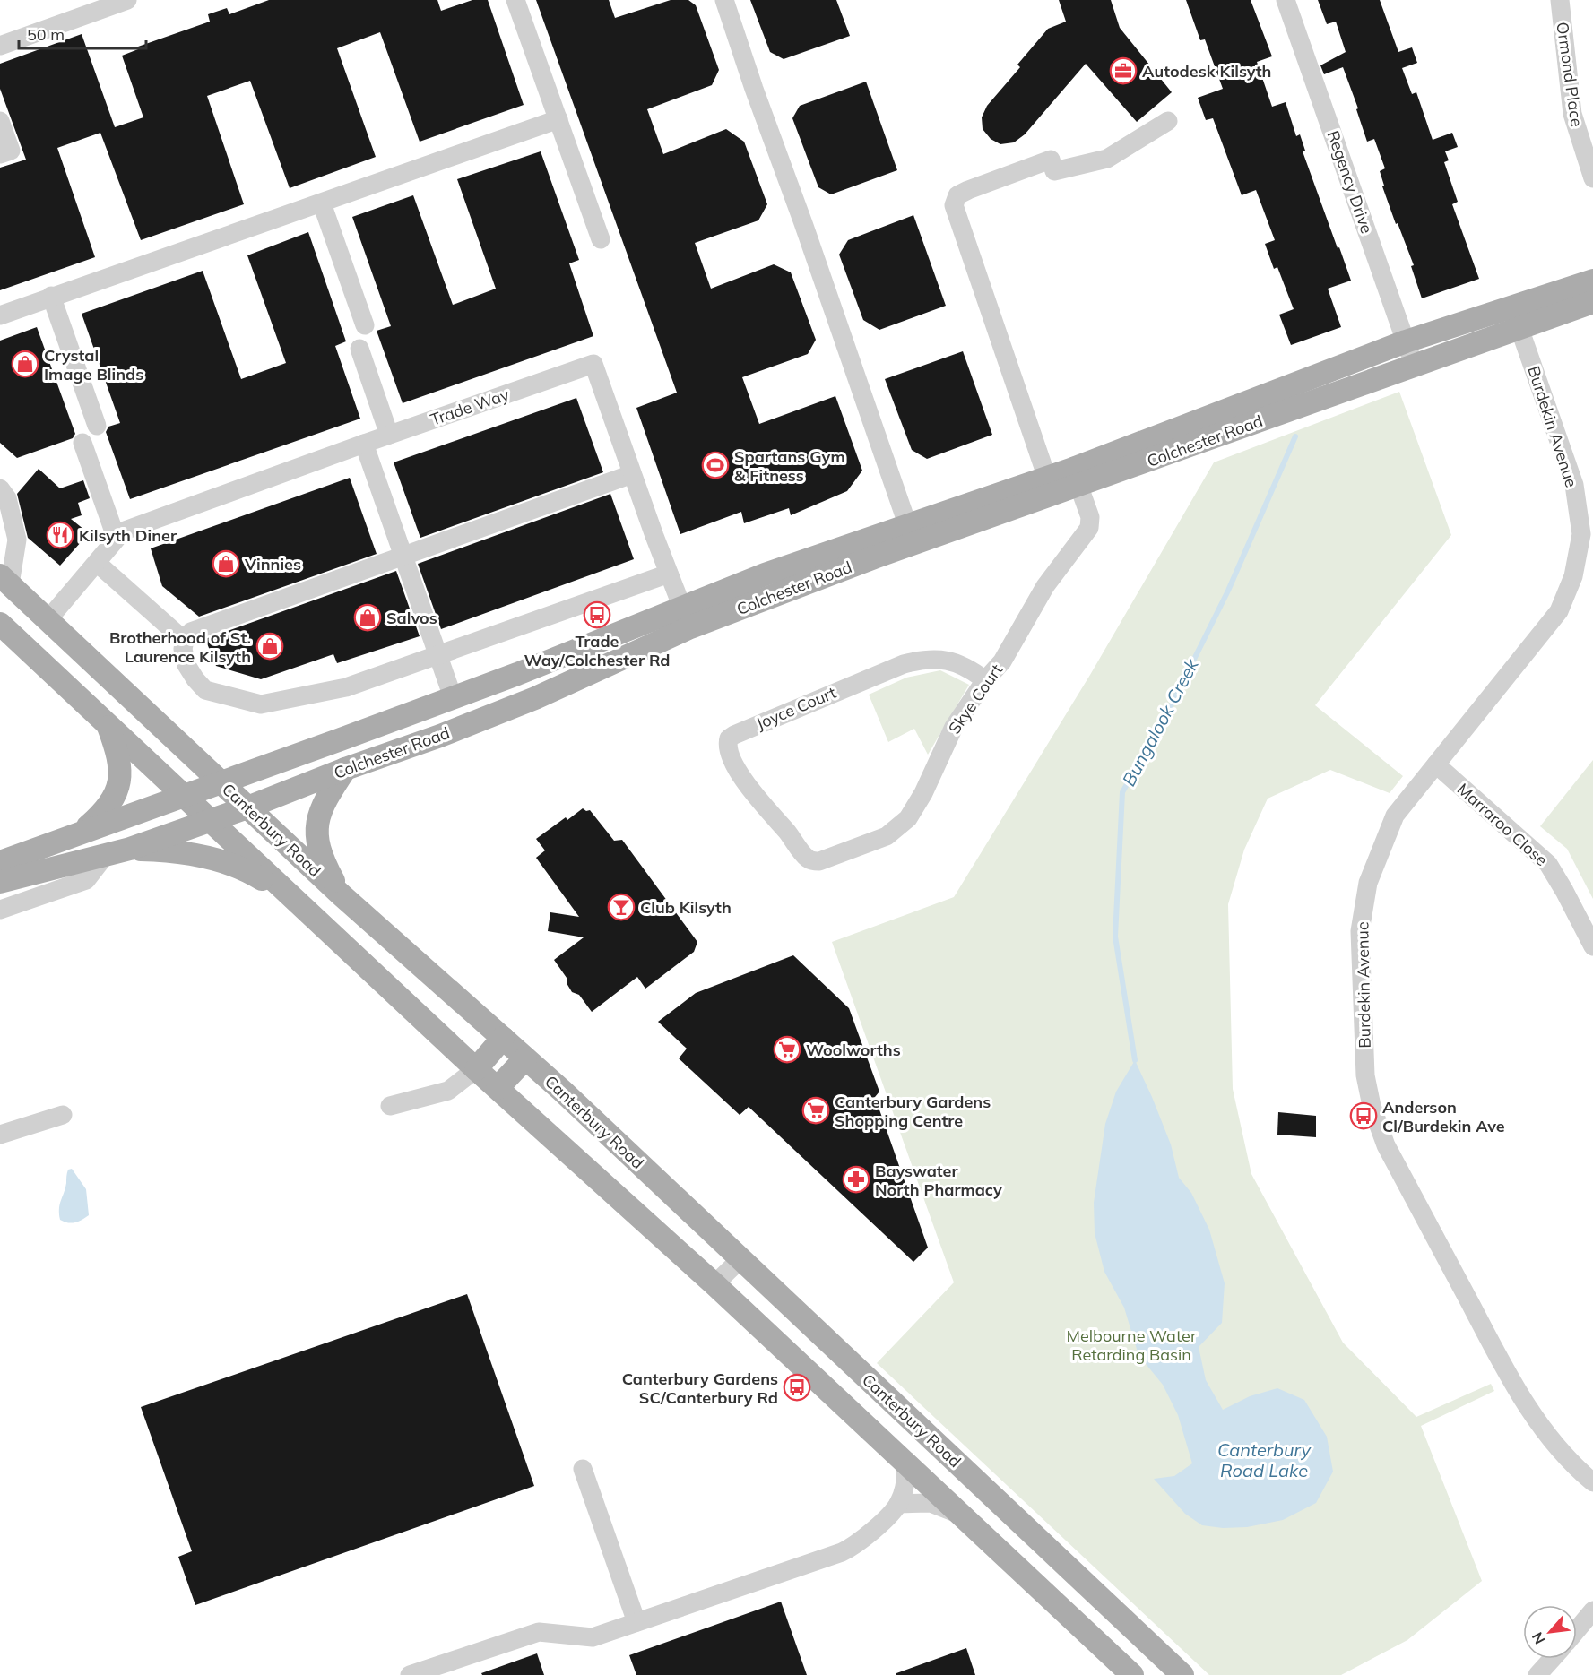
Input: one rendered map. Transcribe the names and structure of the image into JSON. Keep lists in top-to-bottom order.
{
  "streets": {
    "main road": ["Colchester Road", "Canterbury Road"],
    "street": [
      "Ormond Place",
      "Regency Drive",
      "Trade Way",
      "Burdekin Avenue",
      "Skye Court",
      "Joyce Court",
      "Marraroo Close"
    ]
  },
  "crossings": [
    ["Regency Drive", "Colchester Road"],
    ["Trade Way", "Colchester Road"],
    ["Burdekin Avenue", "Colchester Road"],
    ["Burdekin Avenue", "Marraroo Close"],
    ["Colchester Road", "Skye Court"],
    ["Colchester Road", "Canterbury Road"],
    ["Skye Court", "Joyce Court"]
  ],
  "water": ["Bungalook Creek", "Canterbury Road Lake"],
  "parks": ["Melbourne Water Retarding Basin"],
  "places": {
    "office": ["Autodesk Kilsyth"],
    "shop": [
      "Crystal Image Blinds",
      "Vinnies",
      "Salvos",
      "Brotherhood of St. Laurence Kilsyth"
    ],
    "sports": ["Spartans Gym & Fitness"],
    "restaurant": ["Kilsyth Diner"],
    "bus stop": ["Trade Way/Colchester Rd", "Anderson Cl/Burdekin Ave", "Canterbury Gardens SC/Canterbury Rd"],
    "bar": ["Club Kilsyth"],
    "supermarket": ["Woolworths", "Canterbury Gardens Shopping Centre"],
    "pharmacy": ["Bayswater North Pharmacy"]
  },
  "scale_bar": "50 m",
  "north": "bottom left"
}
